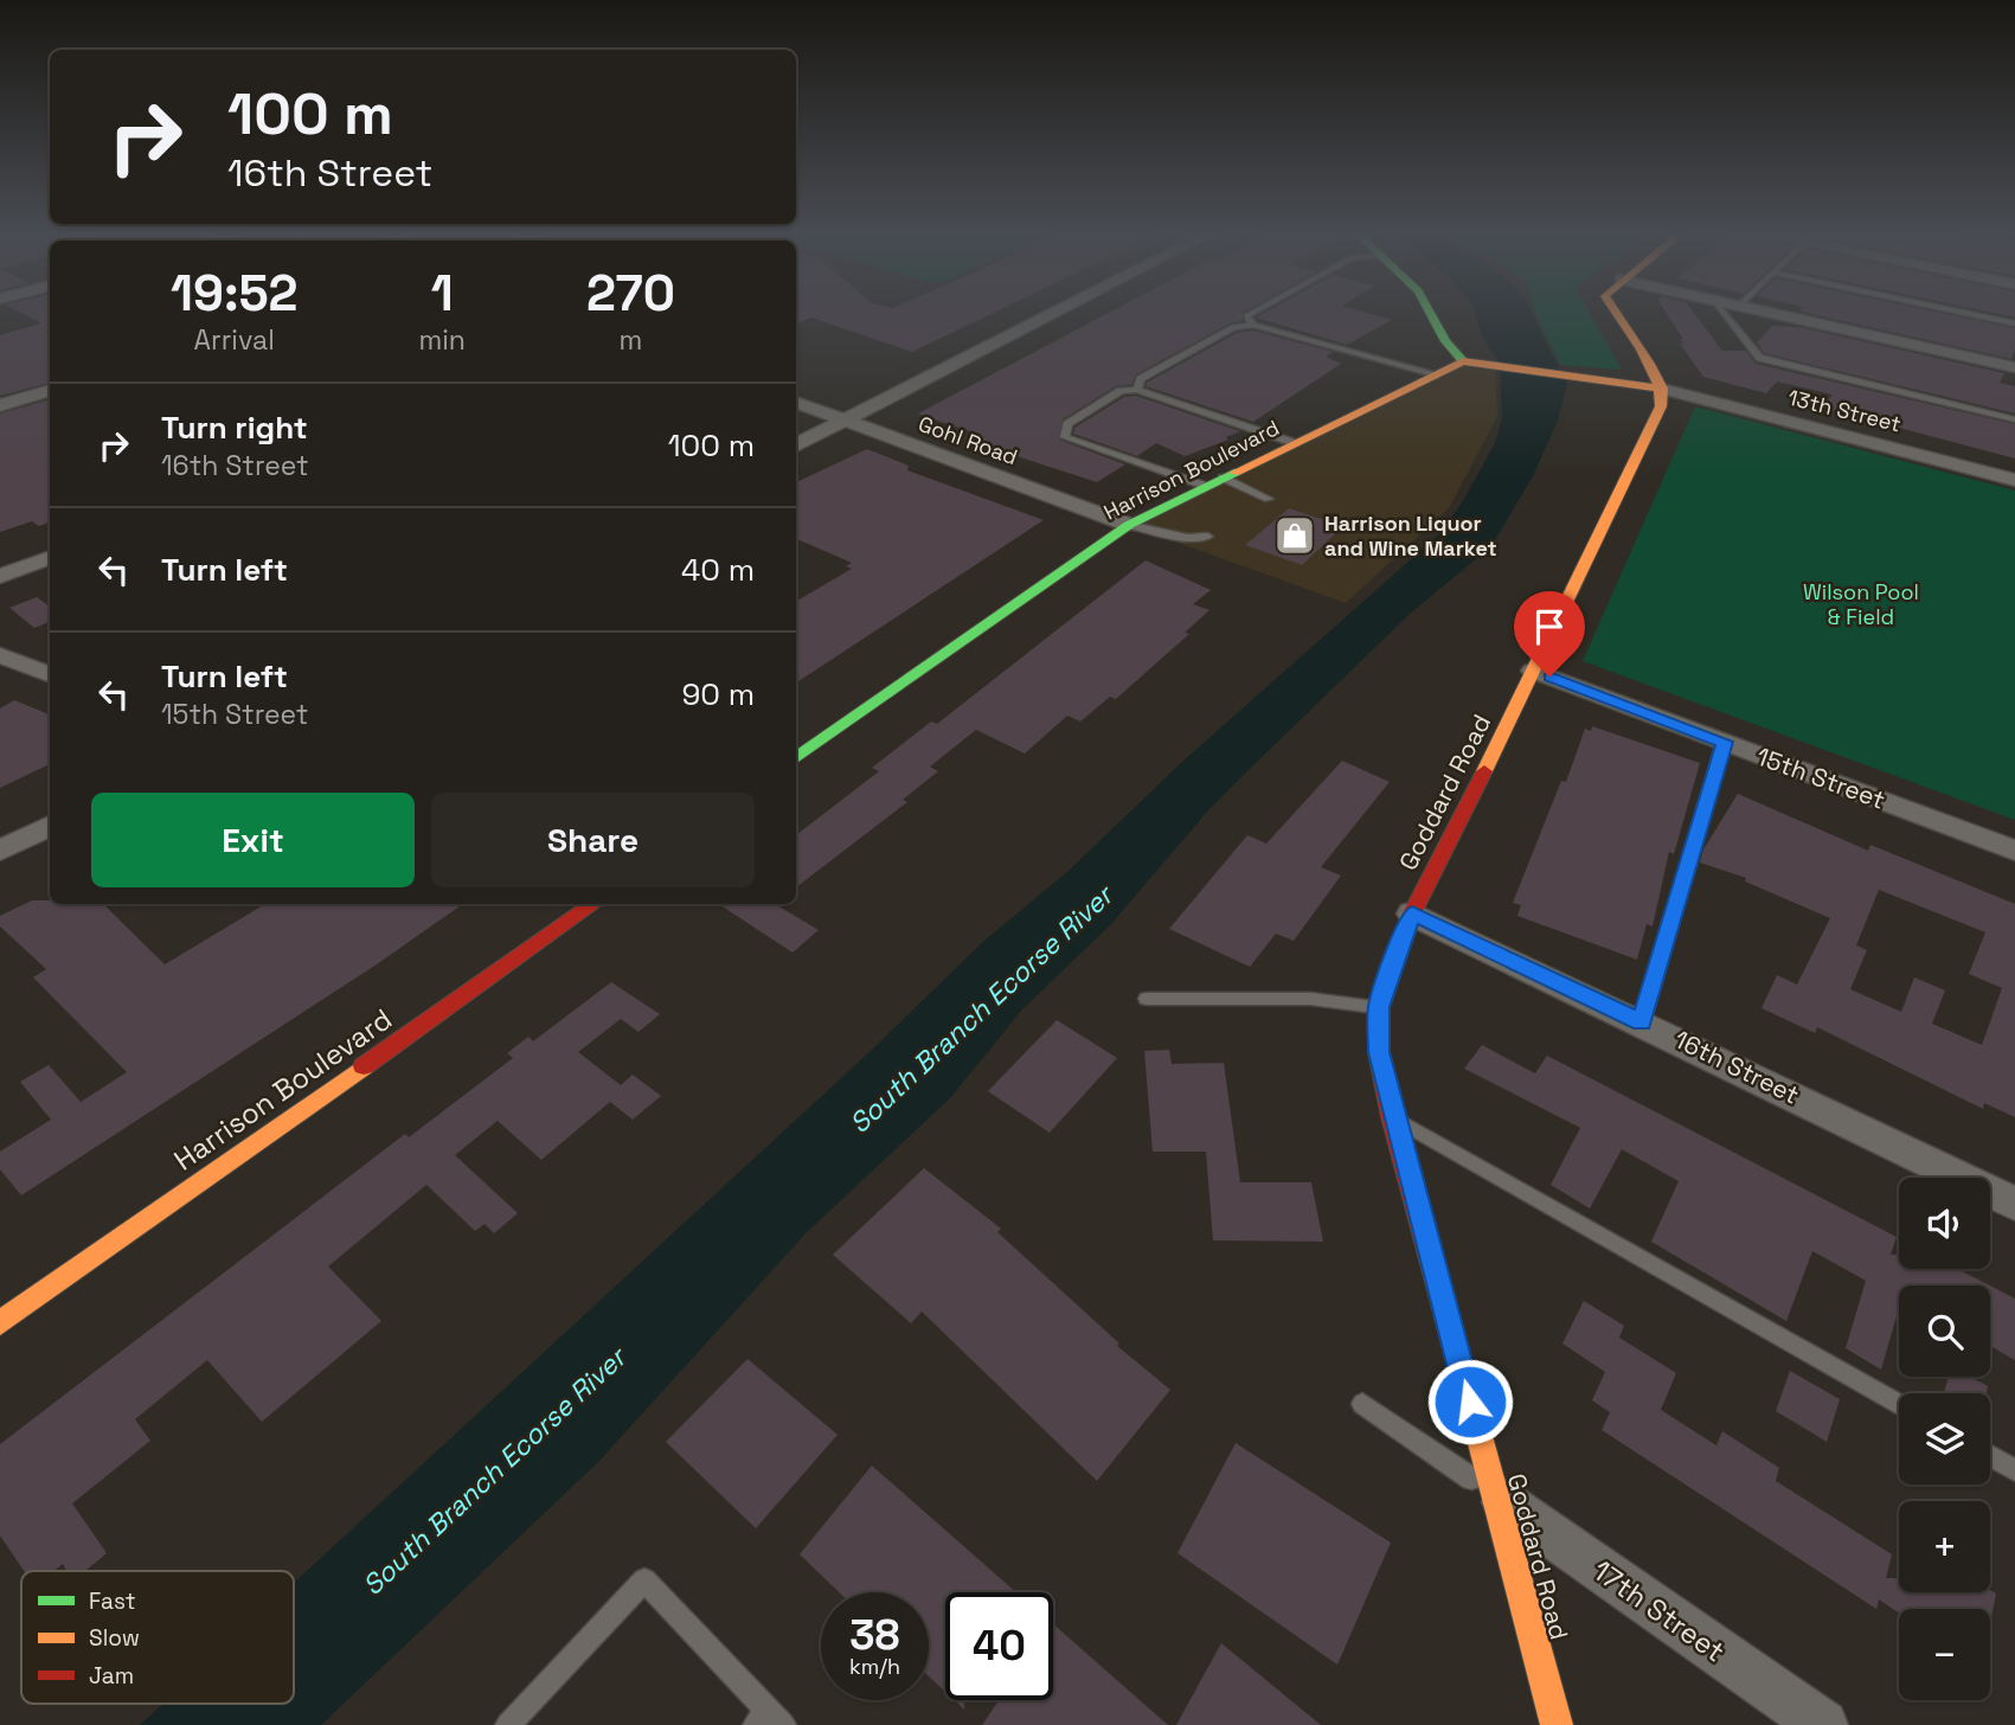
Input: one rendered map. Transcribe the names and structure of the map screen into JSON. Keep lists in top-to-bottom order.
{
  "streets": {
    "street": [
      "13th Street",
      "Gohl Road",
      "Harrison Boulevard",
      "15th Street",
      "Goddard Road",
      "16th Street",
      "17th Street"
    ]
  },
  "crossings": [
    ["13th Street", "Goddard Road"],
    ["Gohl Road", "Harrison Boulevard"],
    ["15th Street", "Goddard Road"],
    ["Goddard Road", "16th Street"],
    ["Goddard Road", "17th Street"]
  ],
  "water": ["South Branch Ecorse River"],
  "parks": ["Wilson Pool & Field"],
  "places": {
    "shop": ["Harrison Liquor and Wine Market"]
  },
  "legend": ["Fast", "Slow", "Jam"],
  "page": {
    "turn": ["100 m", "16th Street"],
    "eta": [
      "19:52",
      "Arrival",
      "1",
      "min",
      "270",
      "m"
    ],
    "list": [
      {
        "name": "Turn right",
        "note": "16th Street",
        "value": "100 m"
      },
      {
        "name": "Turn left",
        "value": "40 m"
      },
      {
        "name": "Turn left",
        "note": "15th Street",
        "value": "90 m"
      }
    ],
    "buttons": ["Exit", "Share"],
    "map_buttons": ["+", "−"],
    "speed": "38 km/h",
    "limit": "40"
  }
}
